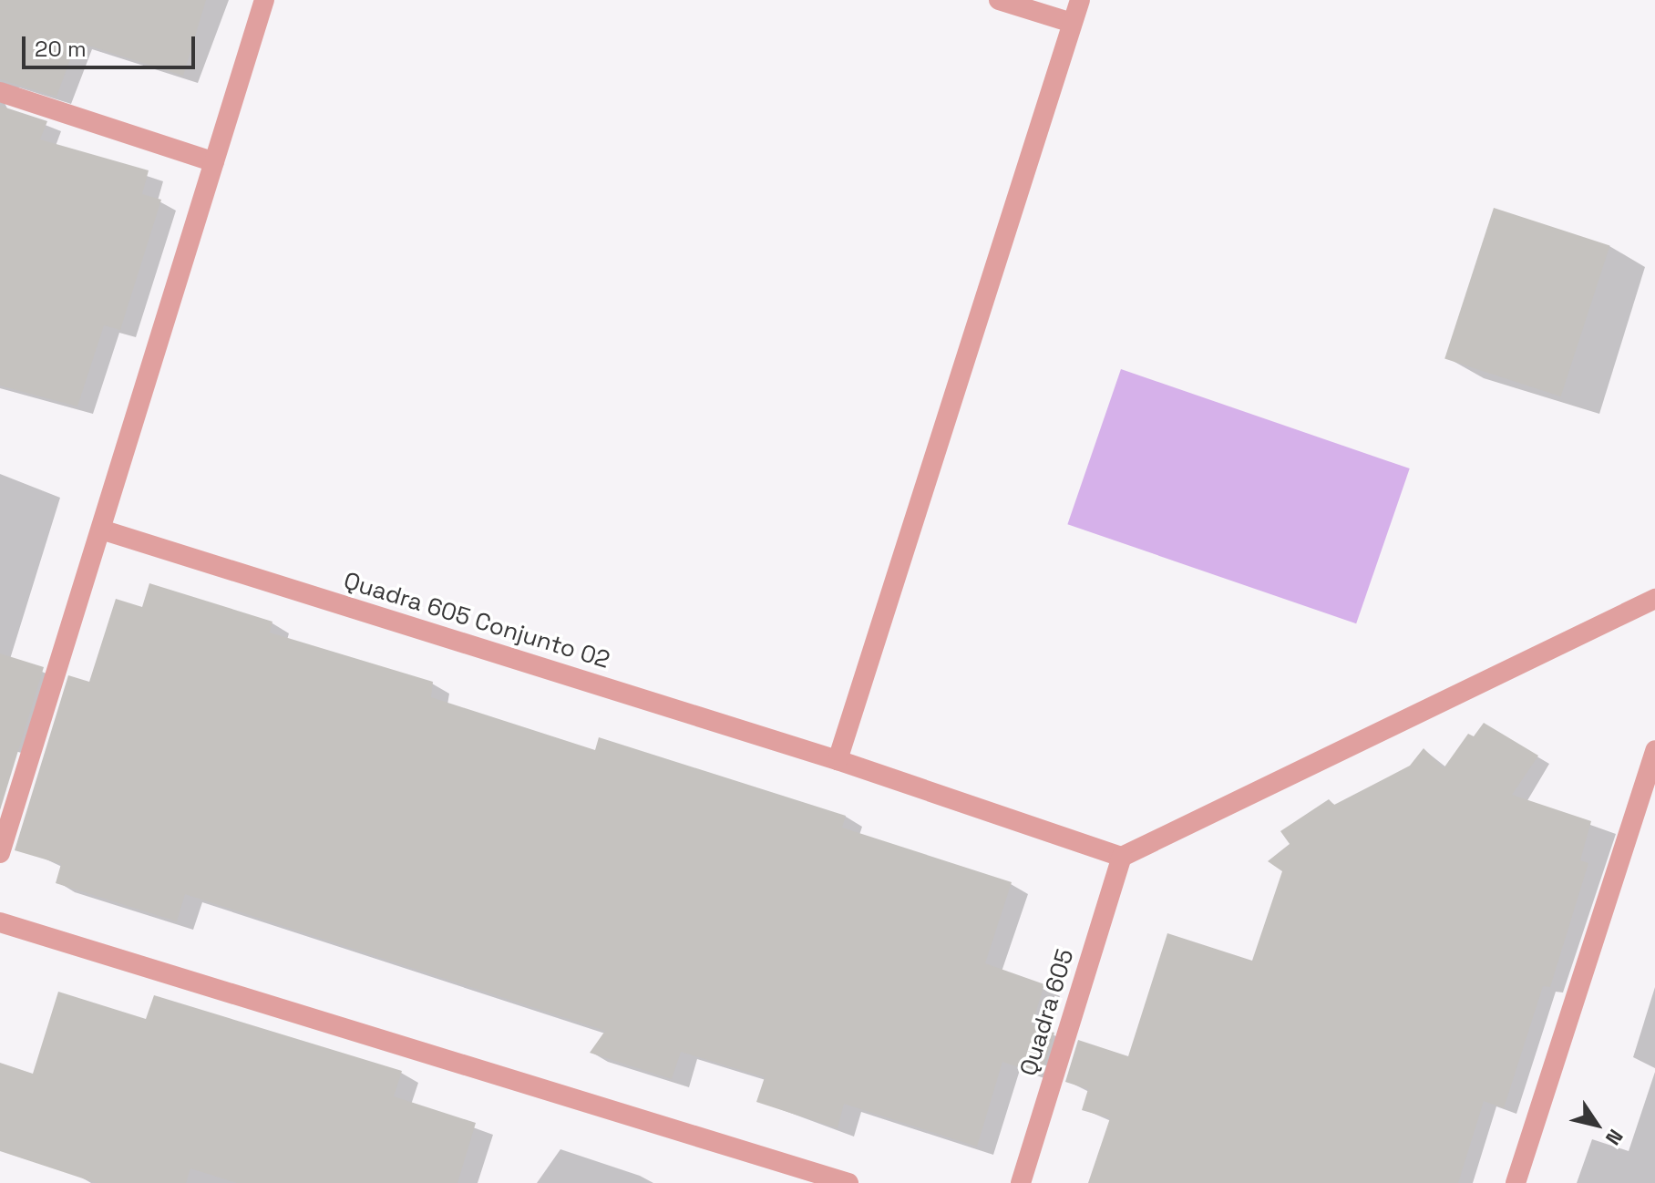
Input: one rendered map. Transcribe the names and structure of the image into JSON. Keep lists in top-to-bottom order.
{
  "streets": {
    "street": ["Quadra 605 Conjunto 02", "Quadra 605"]
  },
  "crossings": [
    ["Quadra 605 Conjunto 02", "Quadra 605"]
  ],
  "scale_bar": "20 m",
  "north": "bottom right"
}
